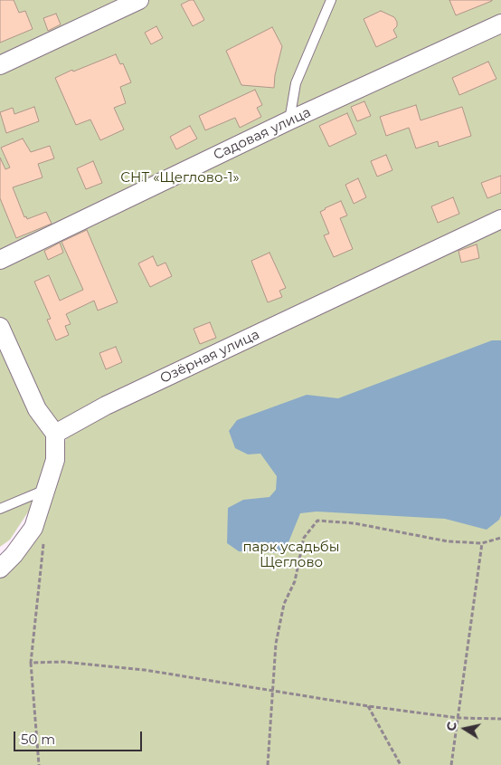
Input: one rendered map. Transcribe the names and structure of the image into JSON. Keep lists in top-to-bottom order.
{
  "streets": {
    "street": ["Садовая улица", "Озёрная улица"]
  },
  "parks": ["СНТ «Щеглово-1»", "парк усадьбы Щеглово"],
  "scale_bar": "50 m",
  "north": "left"
}
